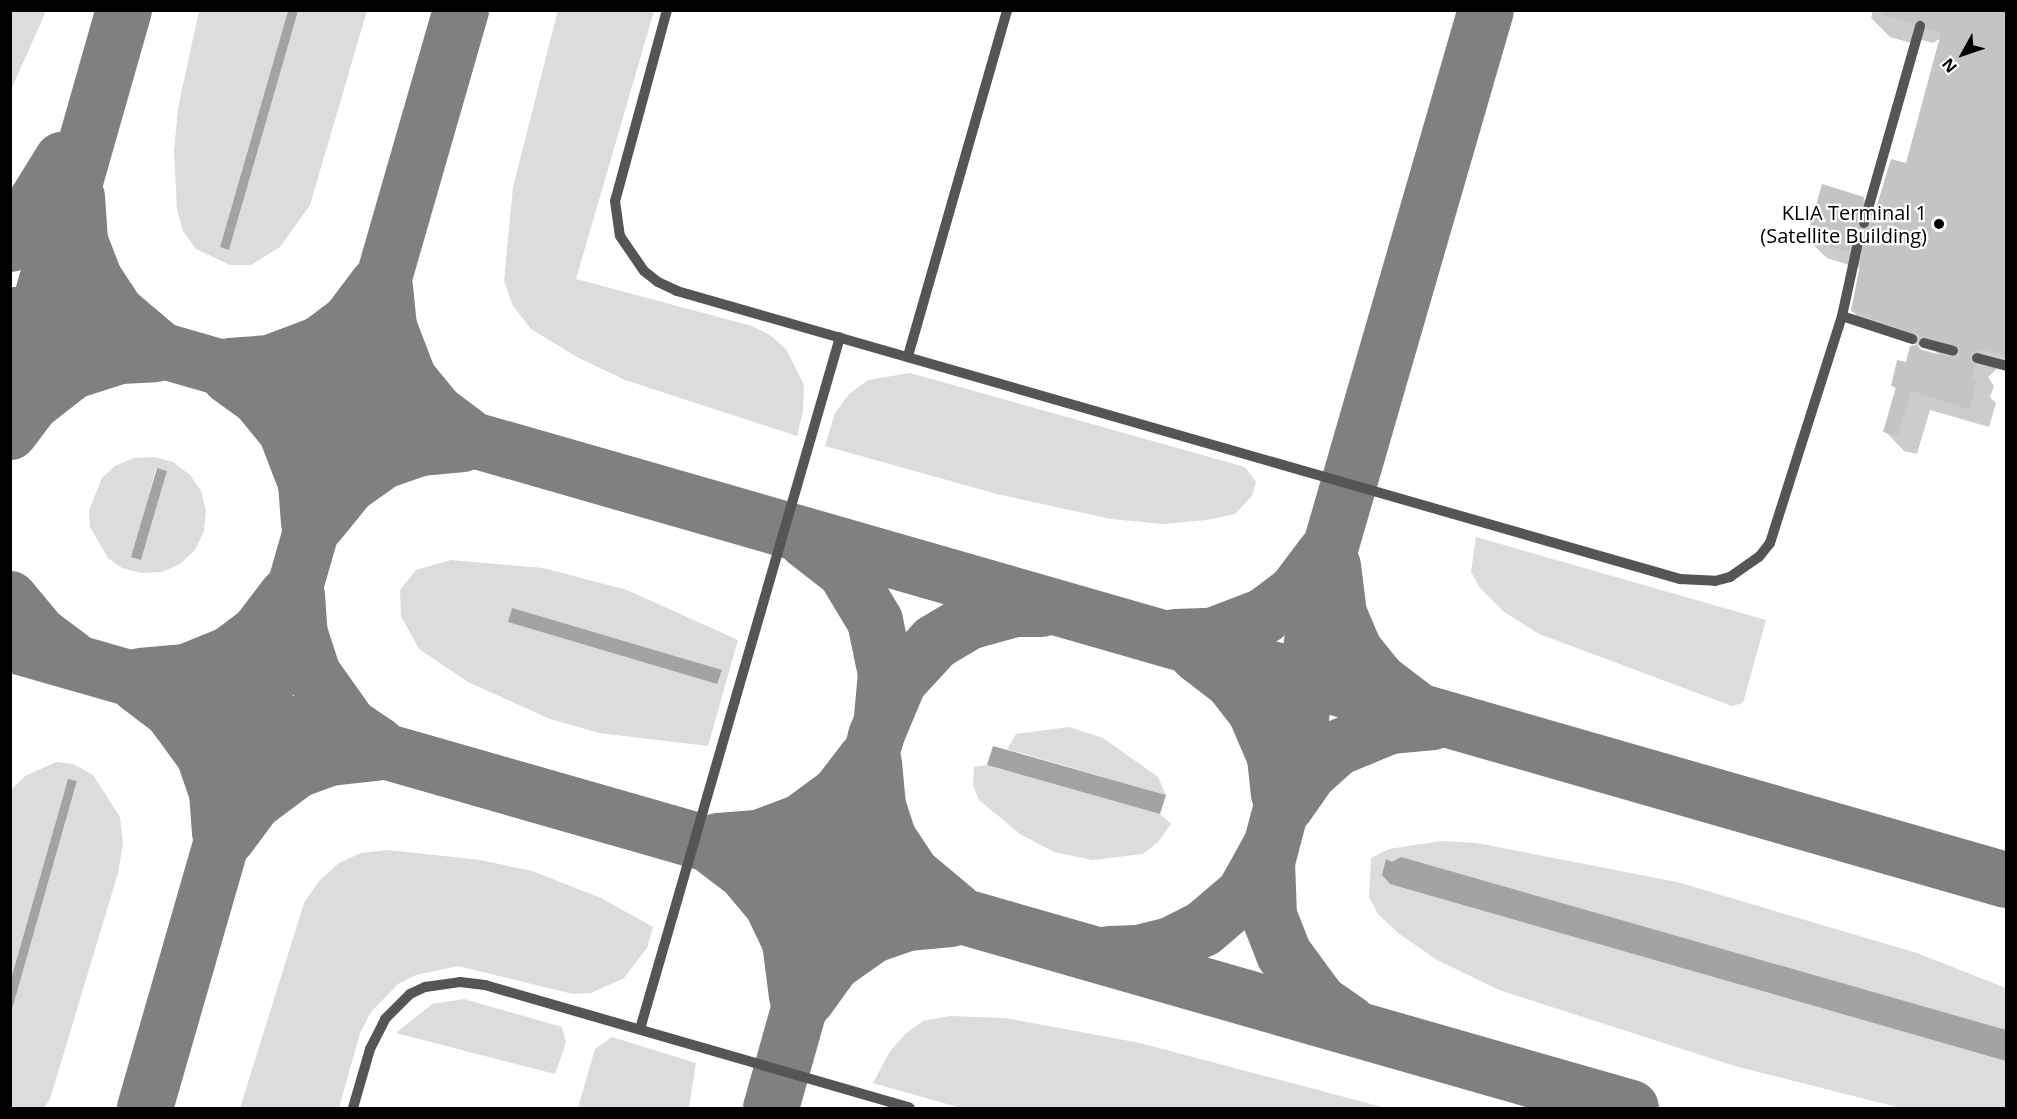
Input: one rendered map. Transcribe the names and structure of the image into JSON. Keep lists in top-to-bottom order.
{
  "places": ["KLIA Terminal 1 (Satellite Building)"],
  "north": "bottom left"
}
